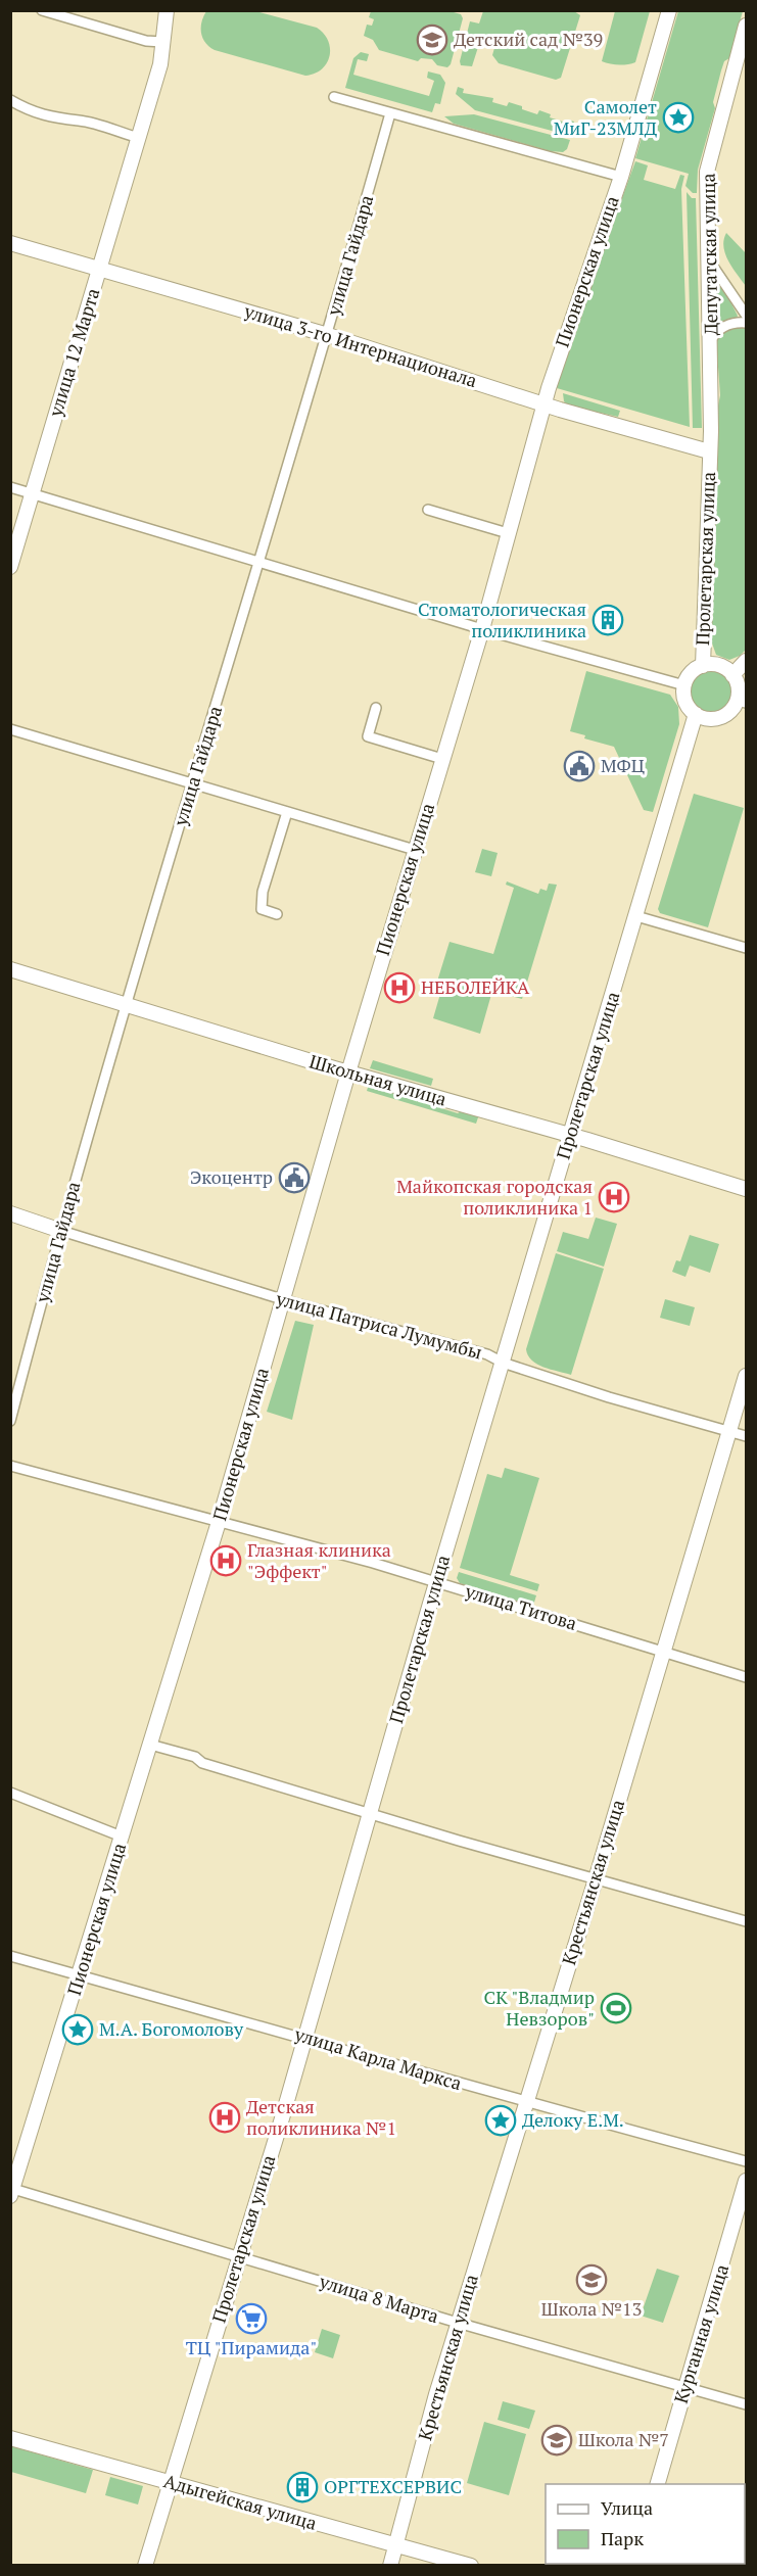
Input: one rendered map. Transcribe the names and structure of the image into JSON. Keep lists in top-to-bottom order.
{
  "streets": {
    "main road": [
      "Депутатская улица",
      "Пионерская улица",
      "улица 3-го Интернационала",
      "улица 12 Марта",
      "Пролетарская улица",
      "Школьная улица",
      "улица Патриса Лумумбы",
      "Крестьянская улица",
      "Курганная улица",
      "Адыгейская улица"
    ],
    "street": [
      "улица Гайдара",
      "улица Титова",
      "улица Карла Маркса",
      "улица 8 Марта"
    ]
  },
  "crossings": [
    ["Депутатская улица", "улица 3-го Интернационала"],
    ["Депутатская улица", "Пролетарская улица"],
    ["улица Гайдара", "улица 3-го Интернационала"],
    ["улица Гайдара", "Школьная улица"],
    ["улица Гайдара", "улица Патриса Лумумбы"],
    ["Пионерская улица", "улица 3-го Интернационала"],
    ["Пионерская улица", "Школьная улица"],
    ["Пионерская улица", "улица Патриса Лумумбы"],
    ["Пионерская улица", "улица Титова"],
    ["Пионерская улица", "улица Карла Маркса"],
    ["Пионерская улица", "улица 8 Марта"],
    ["улица 3-го Интернационала", "улица 12 Марта"],
    ["улица 3-го Интернационала", "Пролетарская улица"],
    ["Пролетарская улица", "Школьная улица"],
    ["Пролетарская улица", "улица Патриса Лумумбы"],
    ["Пролетарская улица", "улица Титова"],
    ["Пролетарская улица", "улица Карла Маркса"],
    ["Пролетарская улица", "улица 8 Марта"],
    ["Пролетарская улица", "Адыгейская улица"],
    ["улица Патриса Лумумбы", "Крестьянская улица"],
    ["улица Титова", "Крестьянская улица"],
    ["Крестьянская улица", "улица Карла Маркса"],
    ["Крестьянская улица", "улица 8 Марта"],
    ["Крестьянская улица", "Адыгейская улица"],
    ["улица 8 Марта", "Курганная улица"]
  ],
  "places": {
    "school or university": ["Детский сад №39", "Школа №13", "Школа №7"],
    "place": ["Самолет МиГ-23МЛД", "М.А. Богомолову", "Делоку Е.М."],
    "building": ["Стоматологическая поликлиника", "ОРГТЕХСЕРВИС"],
    "public building": ["МФЦ", "Экоцентр"],
    "hospital": [
      "НЕБОЛЕЙКА",
      "Майкопская городская поликлиника 1",
      "Глазная клиника \"Эффект\"",
      "Детская поликлиника №1"
    ],
    "sports": ["СК \"Владмир Невзоров\""],
    "supermarket": ["ТЦ \"Пирамида\""]
  },
  "legend": ["Улица", "Парк"]
}
